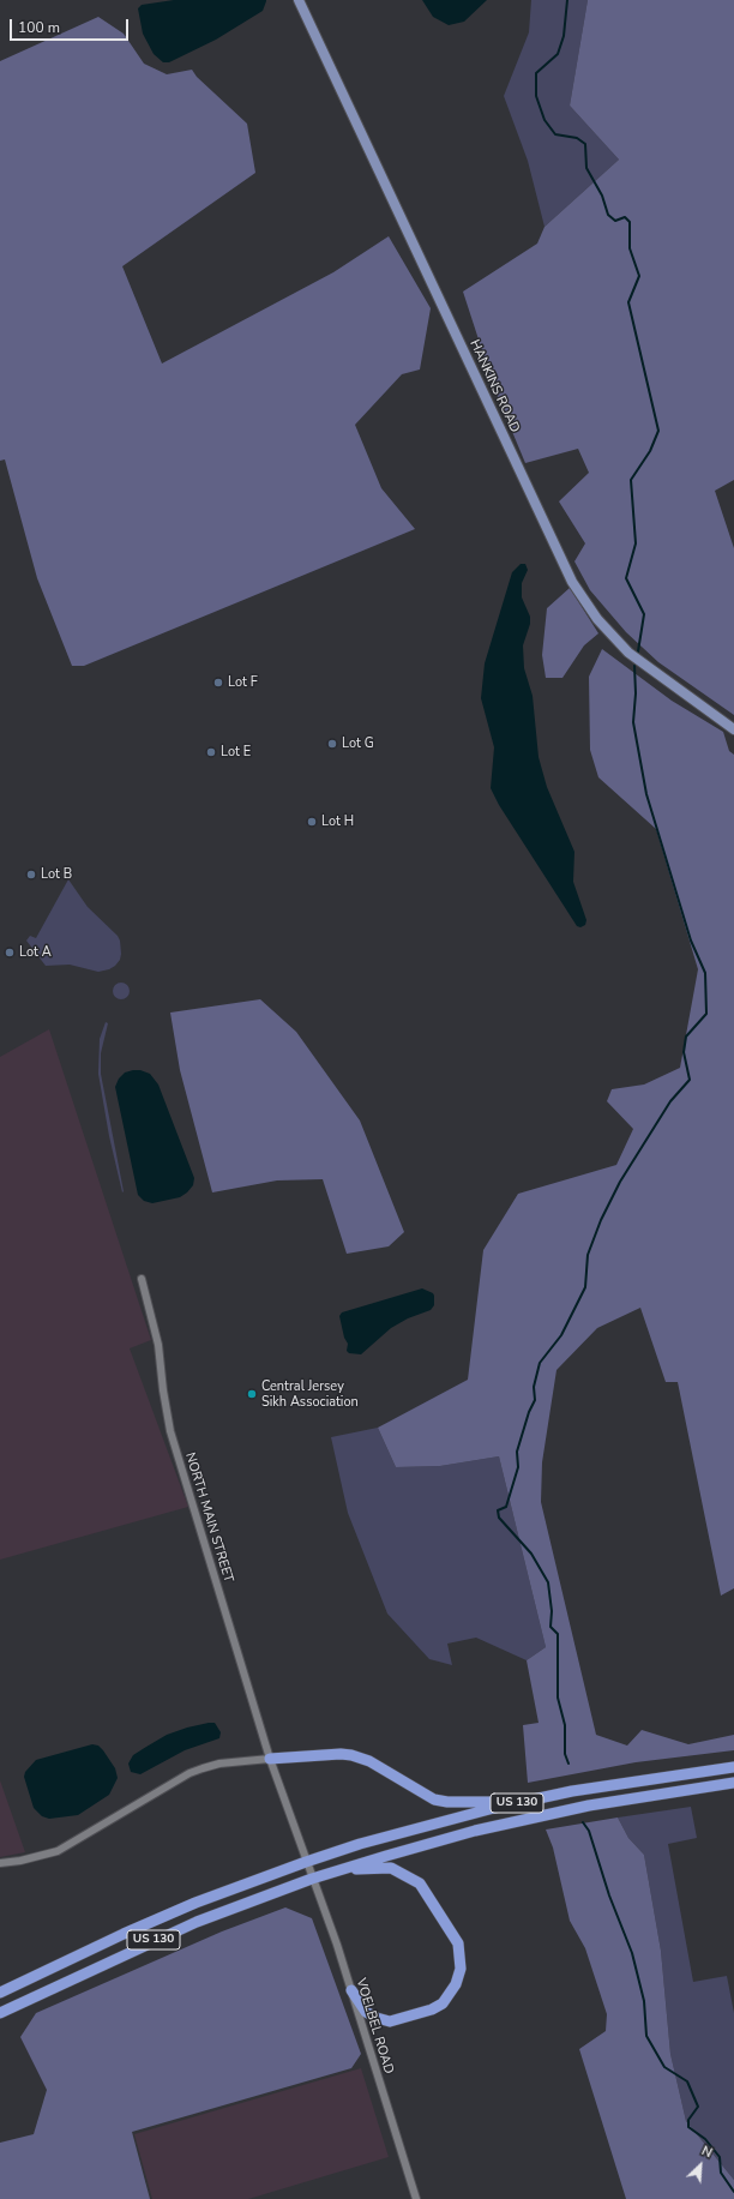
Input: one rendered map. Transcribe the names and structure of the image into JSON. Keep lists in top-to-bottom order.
{
  "streets": {
    "highway": ["US 130"],
    "main road": ["HANKINS ROAD"],
    "street": ["NORTH MAIN STREET", "VOELBEL ROAD"]
  },
  "crossings": [
    ["NORTH MAIN STREET", "US 130"],
    ["NORTH MAIN STREET", "VOELBEL ROAD"],
    ["US 130", "VOELBEL ROAD"]
  ],
  "places": [
    "Lot F",
    "Lot G",
    "Lot E",
    "Lot H",
    "Lot B",
    "Lot A",
    "Central Jersey Sikh Association"
  ],
  "scale_bar": "100 m",
  "north": "top right"
}
